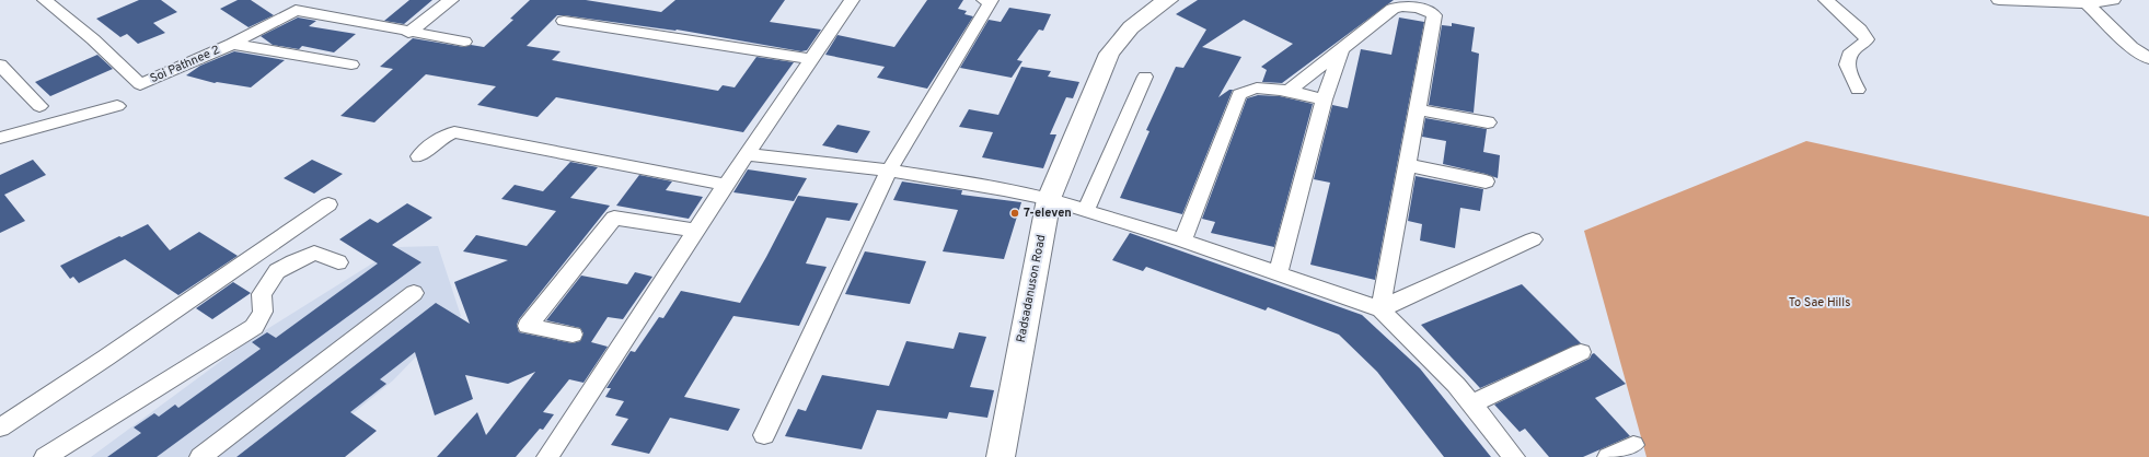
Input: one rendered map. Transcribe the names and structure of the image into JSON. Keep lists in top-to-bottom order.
{
  "streets": {
    "street": ["Soi Pathnee 2", "Radsadanuson Road"]
  },
  "parks": ["To Sae Hills"],
  "places": ["7-eleven"]
}
